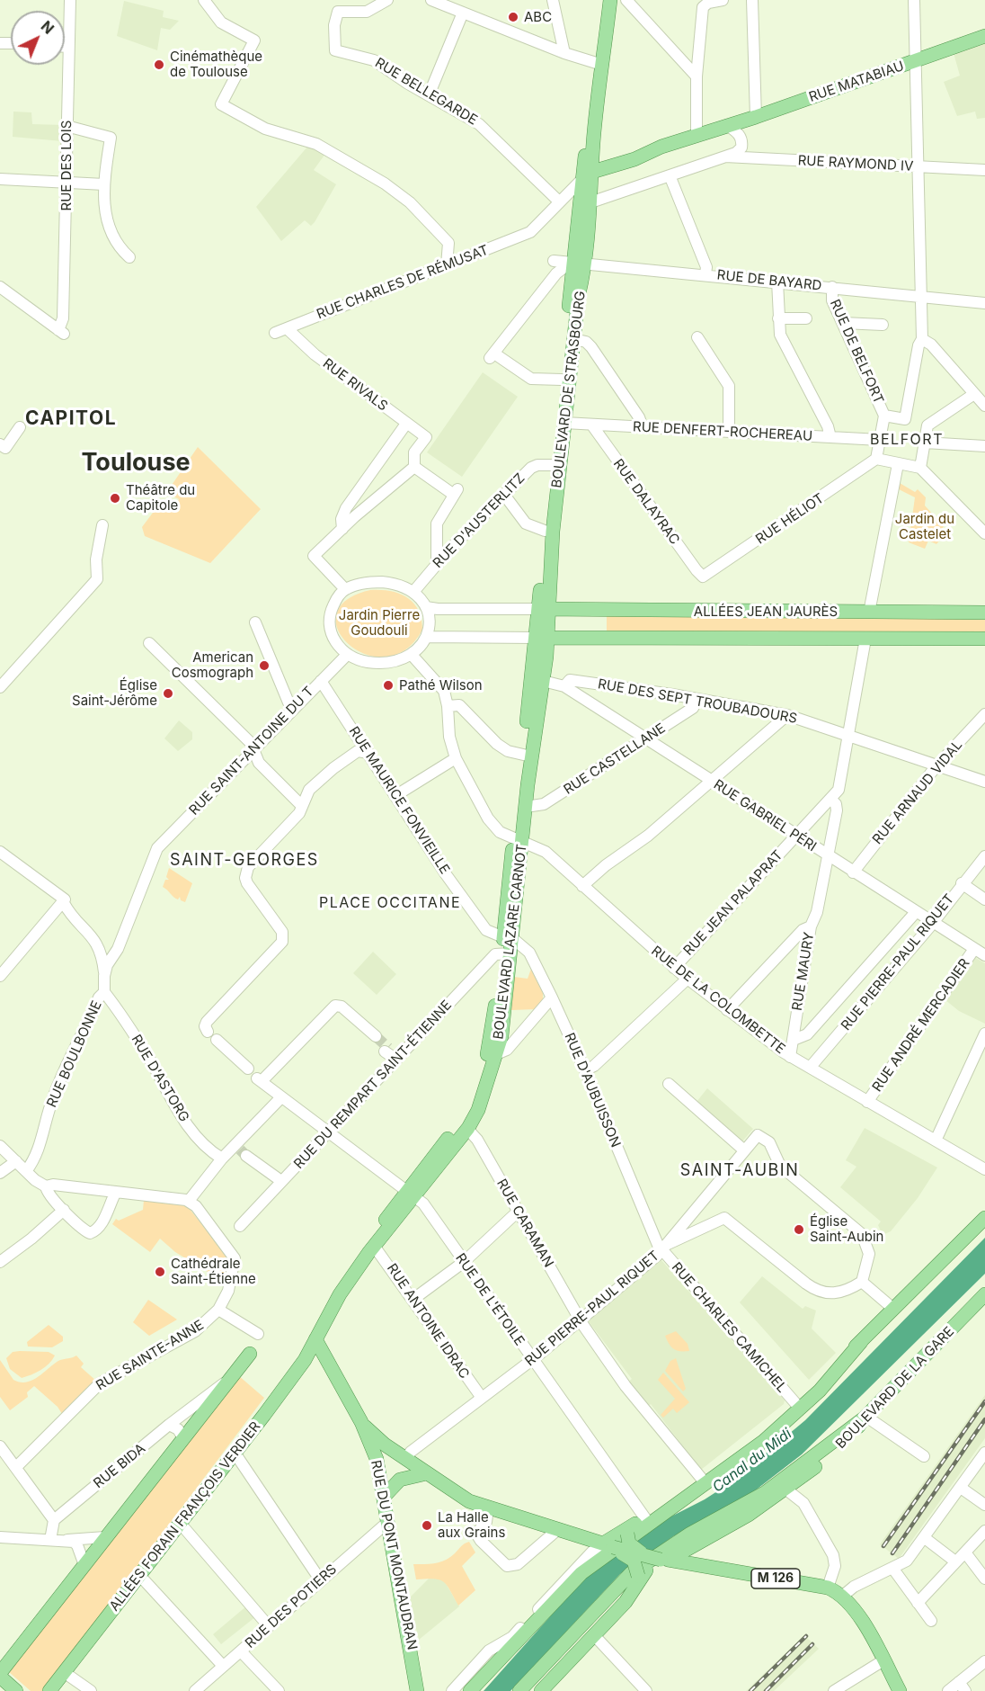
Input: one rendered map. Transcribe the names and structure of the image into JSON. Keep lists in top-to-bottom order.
{
  "streets": {
    "main road": [
      "RUE MATABIAU",
      "BOULEVARD DE STRASBOURG",
      "ALLÉES JEAN JAURÈS",
      "BOULEVARD LAZARE CARNOT",
      "BOULEVARD DE LA GARE",
      "ALLÉES FORAIN FRANÇOIS VERDIER",
      "RUE DU PONT MONTAUDRAN",
      "M 126"
    ],
    "street": [
      "RUE BELLEGARDE",
      "RUE RAYMOND IV",
      "RUE DES LOIS",
      "RUE DE BAYARD",
      "RUE CHARLES DE RÉMUSAT",
      "RUE DE BELFORT",
      "RUE RIVALS",
      "RUE DENFERT-ROCHEREAU",
      "RUE DALAYRAC",
      "RUE HÉLIOT",
      "RUE D'AUSTERLITZ",
      "RUE DES SEPT TROUBADOURS",
      "RUE SAINT-ANTOINE DU T",
      "RUE CASTELLANE",
      "RUE ARNAUD VIDAL",
      "RUE MAURICE FONVIEILLE",
      "RUE GABRIEL PÉRI",
      "RUE JEAN PALAPRAT",
      "RUE PIERRE-PAUL RIQUET",
      "RUE MAURY",
      "RUE DE LA COLOMBETTE",
      "RUE ANDRÉ MERCADIER",
      "RUE BOULBONNE",
      "RUE D'ASTORG",
      "RUE DU REMPART SAINT-ÉTIENNE",
      "RUE D'AUBUISSON",
      "RUE CARAMAN",
      "RUE DE L'ÉTOILE",
      "RUE ANTOINE IDRAC",
      "RUE CHARLES CAMICHEL",
      "RUE SAINTE-ANNE",
      "RUE BIDA",
      "RUE DES POTIERS"
    ]
  },
  "crossings": [
    ["RUE MATABIAU", "BOULEVARD DE STRASBOURG"],
    ["RUE BELLEGARDE", "RUE CHARLES DE RÉMUSAT"],
    ["RUE DE BAYARD", "RUE DE BELFORT"],
    ["RUE DE BAYARD", "BOULEVARD DE STRASBOURG"],
    ["RUE CHARLES DE RÉMUSAT", "RUE RIVALS"],
    ["BOULEVARD DE STRASBOURG", "RUE DENFERT-ROCHEREAU"],
    ["BOULEVARD DE STRASBOURG", "RUE D'AUSTERLITZ"],
    ["BOULEVARD DE STRASBOURG", "ALLÉES JEAN JAURÈS"],
    ["BOULEVARD DE STRASBOURG", "BOULEVARD LAZARE CARNOT"],
    ["RUE DENFERT-ROCHEREAU", "RUE DALAYRAC"],
    ["RUE DALAYRAC", "RUE HÉLIOT"],
    ["RUE D'AUSTERLITZ", "RUE SAINT-ANTOINE DU T"],
    ["ALLÉES JEAN JAURÈS", "BOULEVARD LAZARE CARNOT"],
    ["RUE DES SEPT TROUBADOURS", "RUE CASTELLANE"],
    ["RUE DES SEPT TROUBADOURS", "RUE ARNAUD VIDAL"],
    ["RUE DES SEPT TROUBADOURS", "RUE GABRIEL PÉRI"],
    ["RUE SAINT-ANTOINE DU T", "RUE MAURICE FONVIEILLE"],
    ["RUE SAINT-ANTOINE DU T", "RUE BOULBONNE"],
    ["RUE CASTELLANE", "RUE GABRIEL PÉRI"],
    ["RUE CASTELLANE", "BOULEVARD LAZARE CARNOT"],
    ["RUE ARNAUD VIDAL", "RUE GABRIEL PÉRI"],
    ["RUE MAURICE FONVIEILLE", "BOULEVARD LAZARE CARNOT"],
    ["RUE MAURICE FONVIEILLE", "RUE D'AUBUISSON"],
    ["RUE GABRIEL PÉRI", "RUE JEAN PALAPRAT"],
    ["RUE GABRIEL PÉRI", "BOULEVARD LAZARE CARNOT"],
    ["RUE GABRIEL PÉRI", "RUE PIERRE-PAUL RIQUET"],
    ["RUE GABRIEL PÉRI", "RUE MAURY"],
    ["RUE GABRIEL PÉRI", "RUE ANDRÉ MERCADIER"],
    ["RUE JEAN PALAPRAT", "RUE MAURY"],
    ["RUE JEAN PALAPRAT", "RUE DE LA COLOMBETTE"],
    ["BOULEVARD LAZARE CARNOT", "RUE DE LA COLOMBETTE"],
    ["BOULEVARD LAZARE CARNOT", "RUE DU REMPART SAINT-ÉTIENNE"],
    ["BOULEVARD LAZARE CARNOT", "RUE D'AUBUISSON"],
    ["BOULEVARD LAZARE CARNOT", "RUE CARAMAN"],
    ["BOULEVARD LAZARE CARNOT", "RUE DE L'ÉTOILE"],
    ["BOULEVARD LAZARE CARNOT", "RUE ANTOINE IDRAC"],
    ["BOULEVARD LAZARE CARNOT", "ALLÉES FORAIN FRANÇOIS VERDIER"],
    ["RUE PIERRE-PAUL RIQUET", "RUE DE LA COLOMBETTE"],
    ["RUE PIERRE-PAUL RIQUET", "RUE D'AUBUISSON"],
    ["RUE PIERRE-PAUL RIQUET", "RUE CARAMAN"],
    ["RUE PIERRE-PAUL RIQUET", "RUE DE L'ÉTOILE"],
    ["RUE PIERRE-PAUL RIQUET", "RUE ANTOINE IDRAC"],
    ["RUE PIERRE-PAUL RIQUET", "RUE CHARLES CAMICHEL"],
    ["RUE MAURY", "RUE DE LA COLOMBETTE"],
    ["RUE DE LA COLOMBETTE", "RUE ANDRÉ MERCADIER"],
    ["RUE BOULBONNE", "RUE D'ASTORG"],
    ["RUE DU REMPART SAINT-ÉTIENNE", "RUE DE L'ÉTOILE"],
    ["RUE D'AUBUISSON", "RUE CHARLES CAMICHEL"],
    ["BOULEVARD DE LA GARE", "M 126"],
    ["RUE DU PONT MONTAUDRAN", "RUE DES POTIERS"]
  ],
  "districts": [
    "CAPITOL",
    "BELFORT",
    "Toulouse",
    "SAINT-GEORGES",
    "PLACE OCCITANE",
    "SAINT-AUBIN"
  ],
  "water": ["Canal du Midi"],
  "parks": ["Jardin du Castelet", "Jardin Pierre Goudouli"],
  "places": [
    "ABC",
    "Cinémathèque de Toulouse",
    "Théâtre du Capitole",
    "American Cosmograph",
    "Pathé Wilson",
    "Église Saint-Jérôme",
    "Église Saint-Aubin",
    "Cathédrale Saint-Étienne",
    "La Halle aux Grains"
  ],
  "north": "top right"
}
